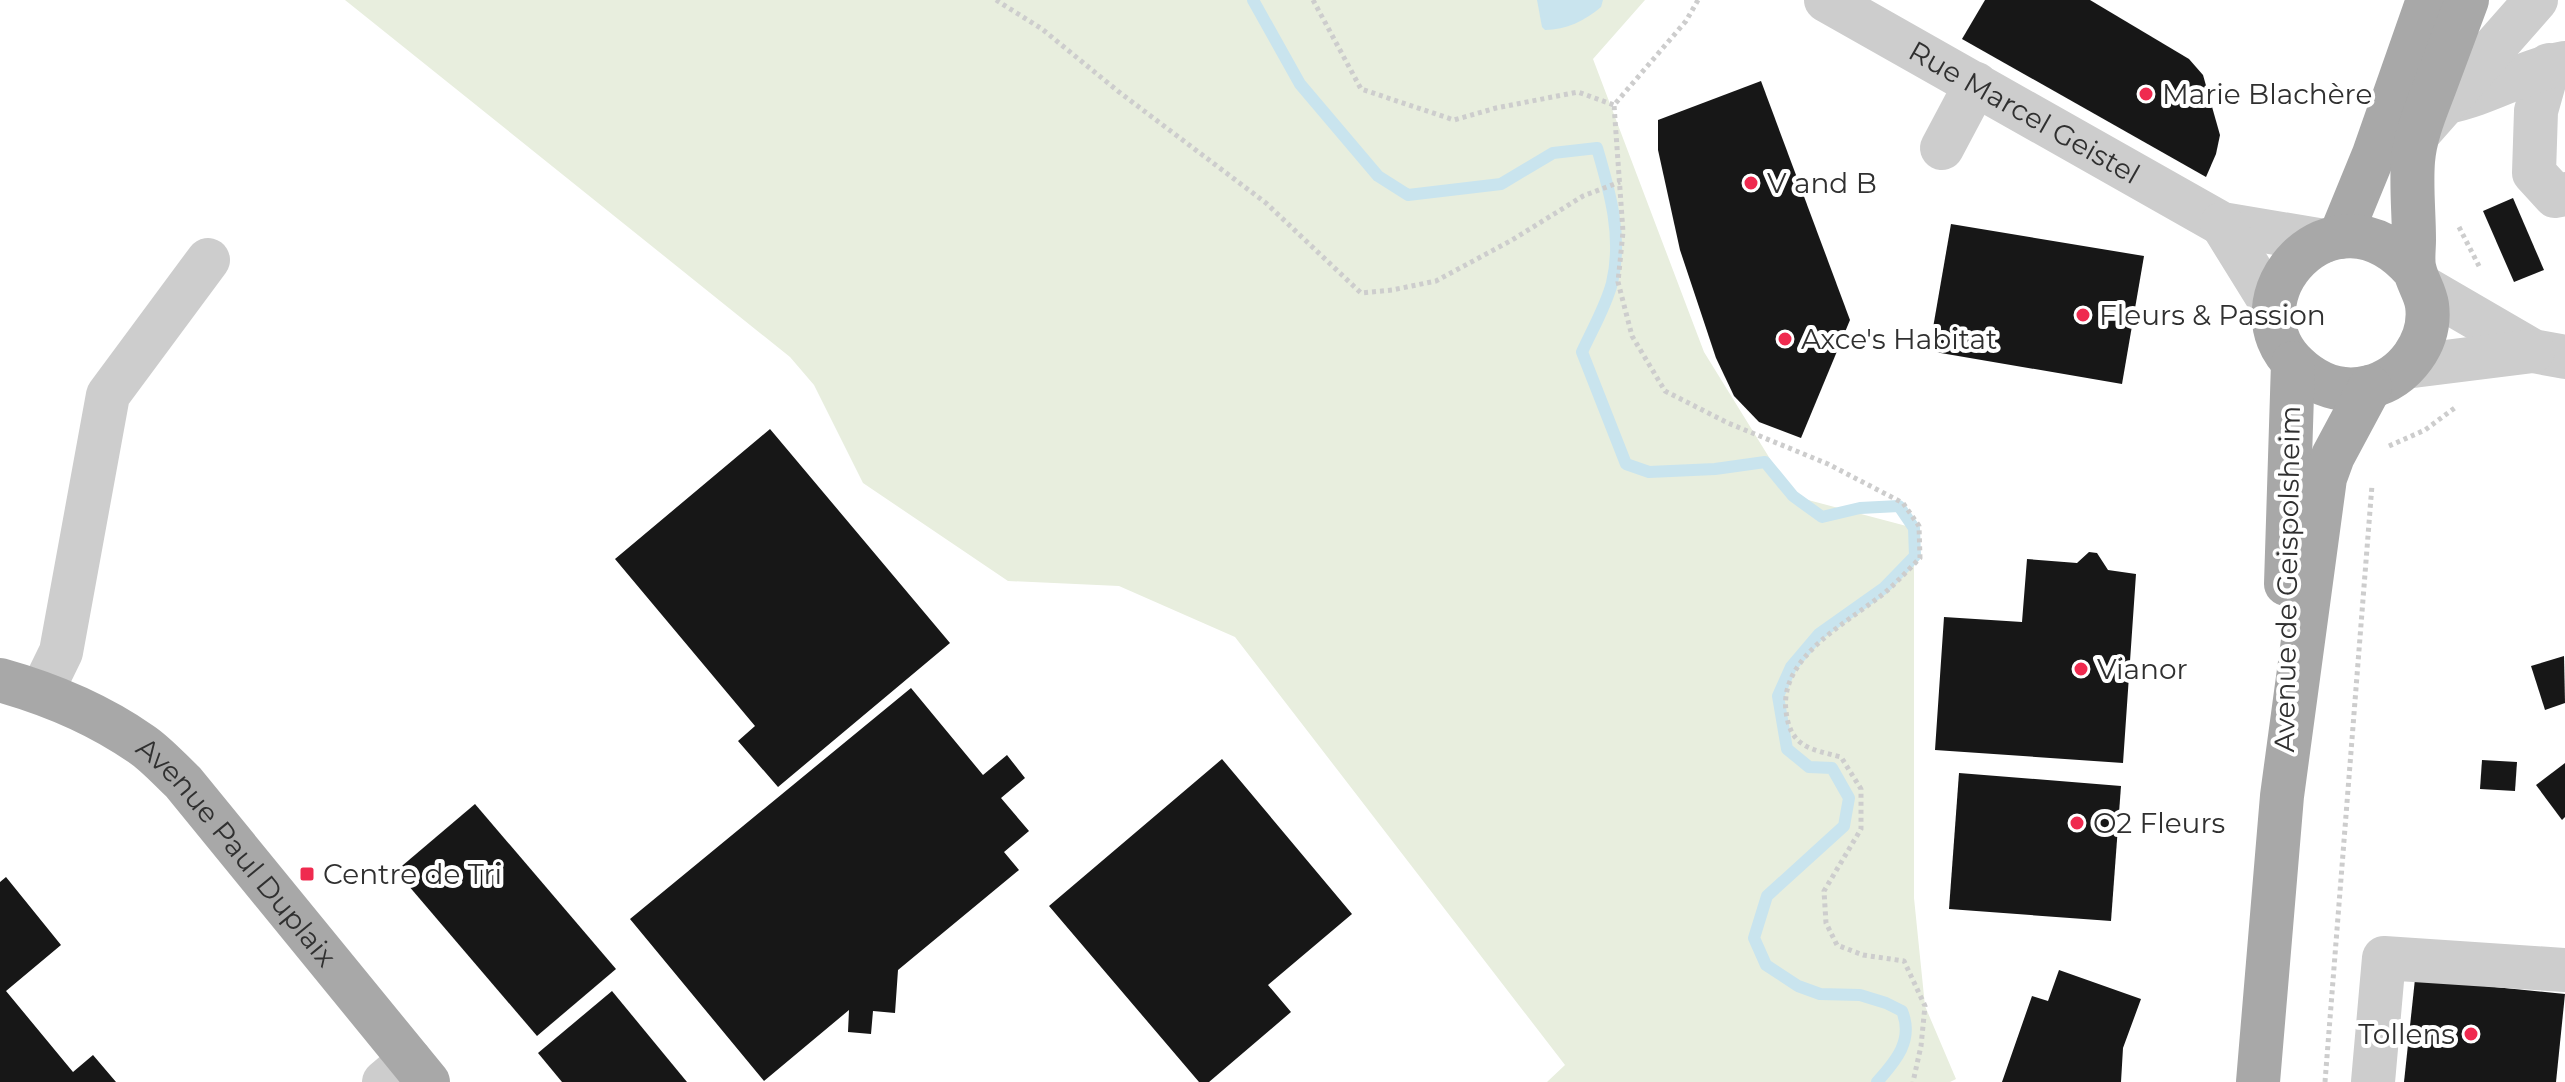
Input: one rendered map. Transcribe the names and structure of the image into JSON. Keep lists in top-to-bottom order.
{
  "streets": {
    "main road": ["Avenue de Geispolsheim", "Avenue Paul Duplaix"],
    "street": ["Rue Marcel Geistel"]
  },
  "crossings": [
    ["Rue Marcel Geistel", "Avenue de Geispolsheim"]
  ],
  "places": {
    "other": [
      "Marie Blachère",
      "V and B",
      "Fleurs & Passion",
      "Axce's Habitat",
      "Vianor",
      "O2 Fleurs",
      "Tollens"
    ],
    "transit": ["Centre de Tri"]
  }
}
